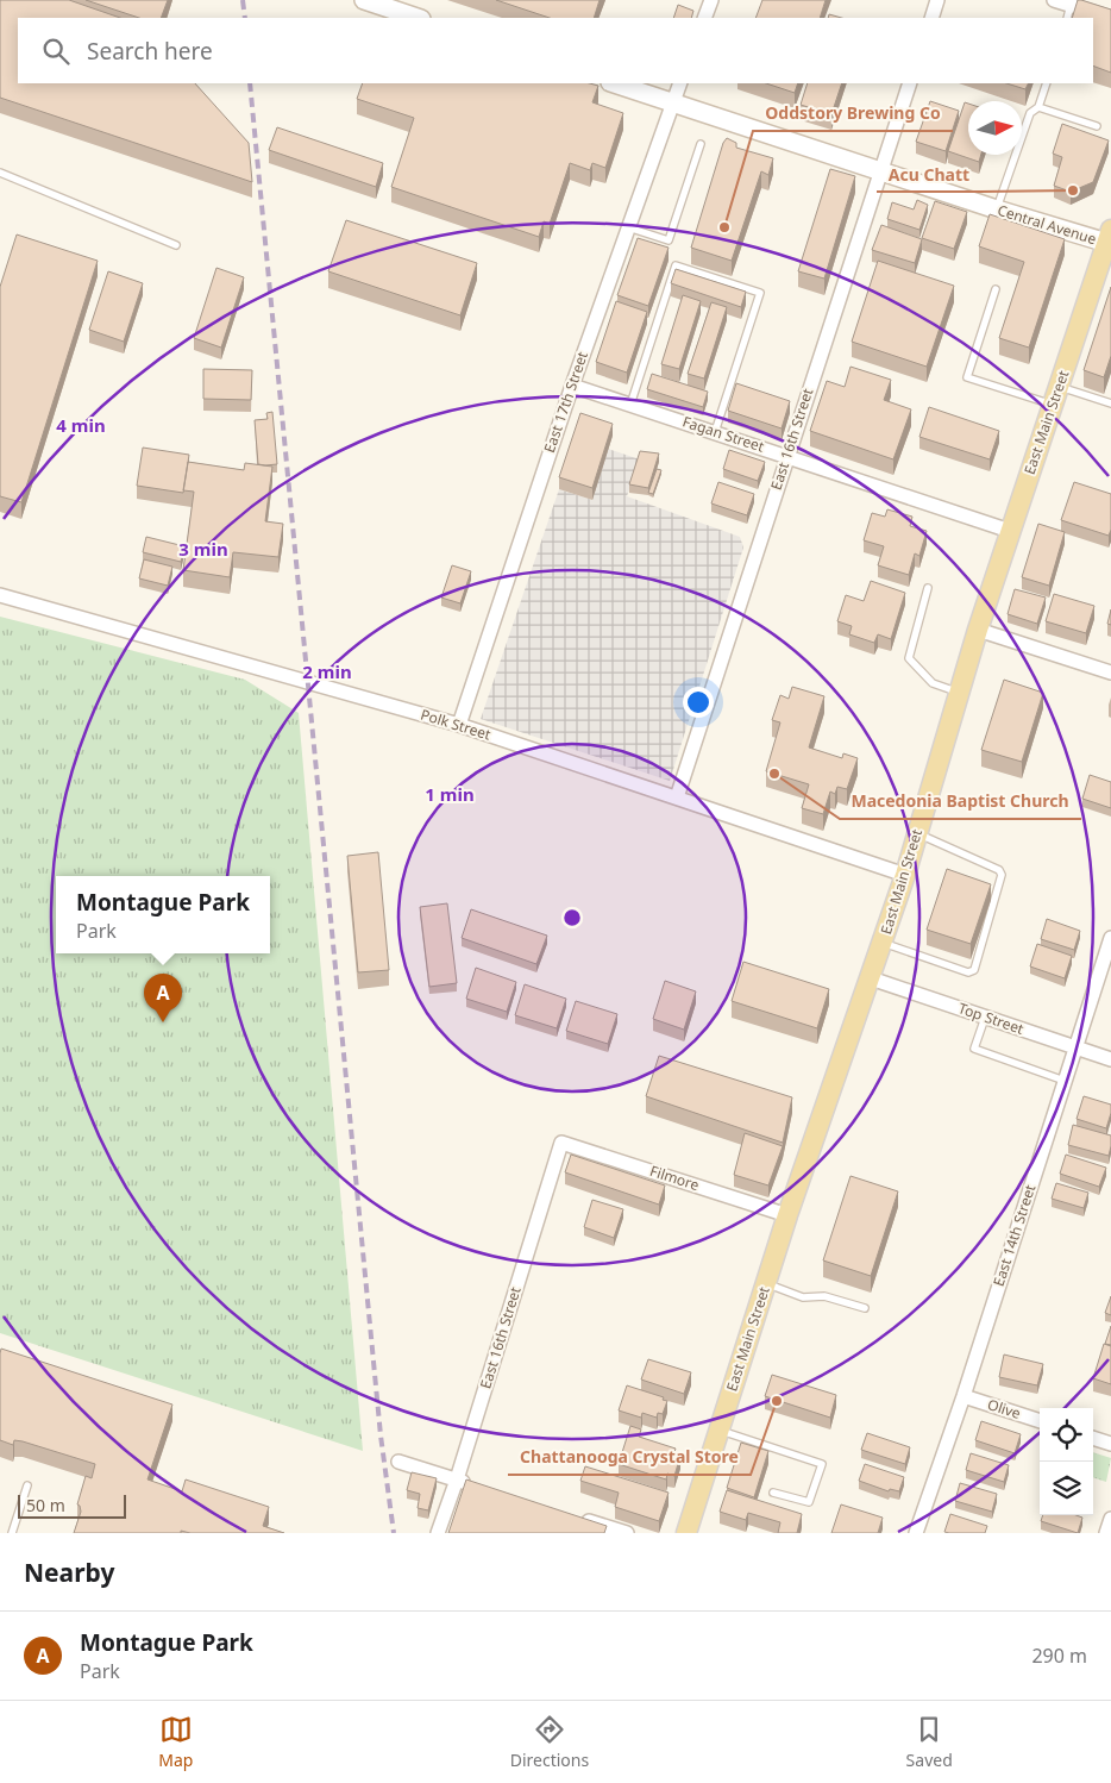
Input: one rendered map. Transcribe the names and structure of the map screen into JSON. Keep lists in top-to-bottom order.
{
  "streets": {
    "main road": ["Central Avenue", "East Main Street"],
    "street": [
      "East 17th Street",
      "Fagan Street",
      "East 16th Street",
      "Polk Street",
      "Top Street",
      "Filmore",
      "East 14th Street",
      "Olive"
    ]
  },
  "crossings": [
    ["Central Avenue", "East 17th Street"],
    ["Central Avenue", "East Main Street"],
    ["Central Avenue", "East 16th Street"],
    ["East 17th Street", "Fagan Street"],
    ["East 17th Street", "Polk Street"],
    ["East Main Street", "Fagan Street"],
    ["East Main Street", "Polk Street"],
    ["East Main Street", "Top Street"],
    ["East Main Street", "Filmore"],
    ["Fagan Street", "East 16th Street"],
    ["East 16th Street", "Polk Street"],
    ["East 16th Street", "Filmore"],
    ["Top Street", "East 14th Street"],
    ["East 14th Street", "Olive"]
  ],
  "places": [
    "Acu Chatt",
    "Oddstory Brewing Co",
    "Macedonia Baptist Church",
    "Chattanooga Crystal Store"
  ],
  "scale_bar": "50 m",
  "north": "right",
  "page": {
    "search": "Search here",
    "popup": ["Montague Park", "Park"],
    "pins": "A",
    "scale": "50 m",
    "heading": "Nearby",
    "list": [
      {
        "mark": "A",
        "name": "Montague Park",
        "note": "Park",
        "value": "290 m"
      }
    ],
    "nav": ["Map", "Directions", "Saved"]
  },
  "rings": [
    "4 min",
    "3 min",
    "2 min",
    "1 min"
  ]
}
